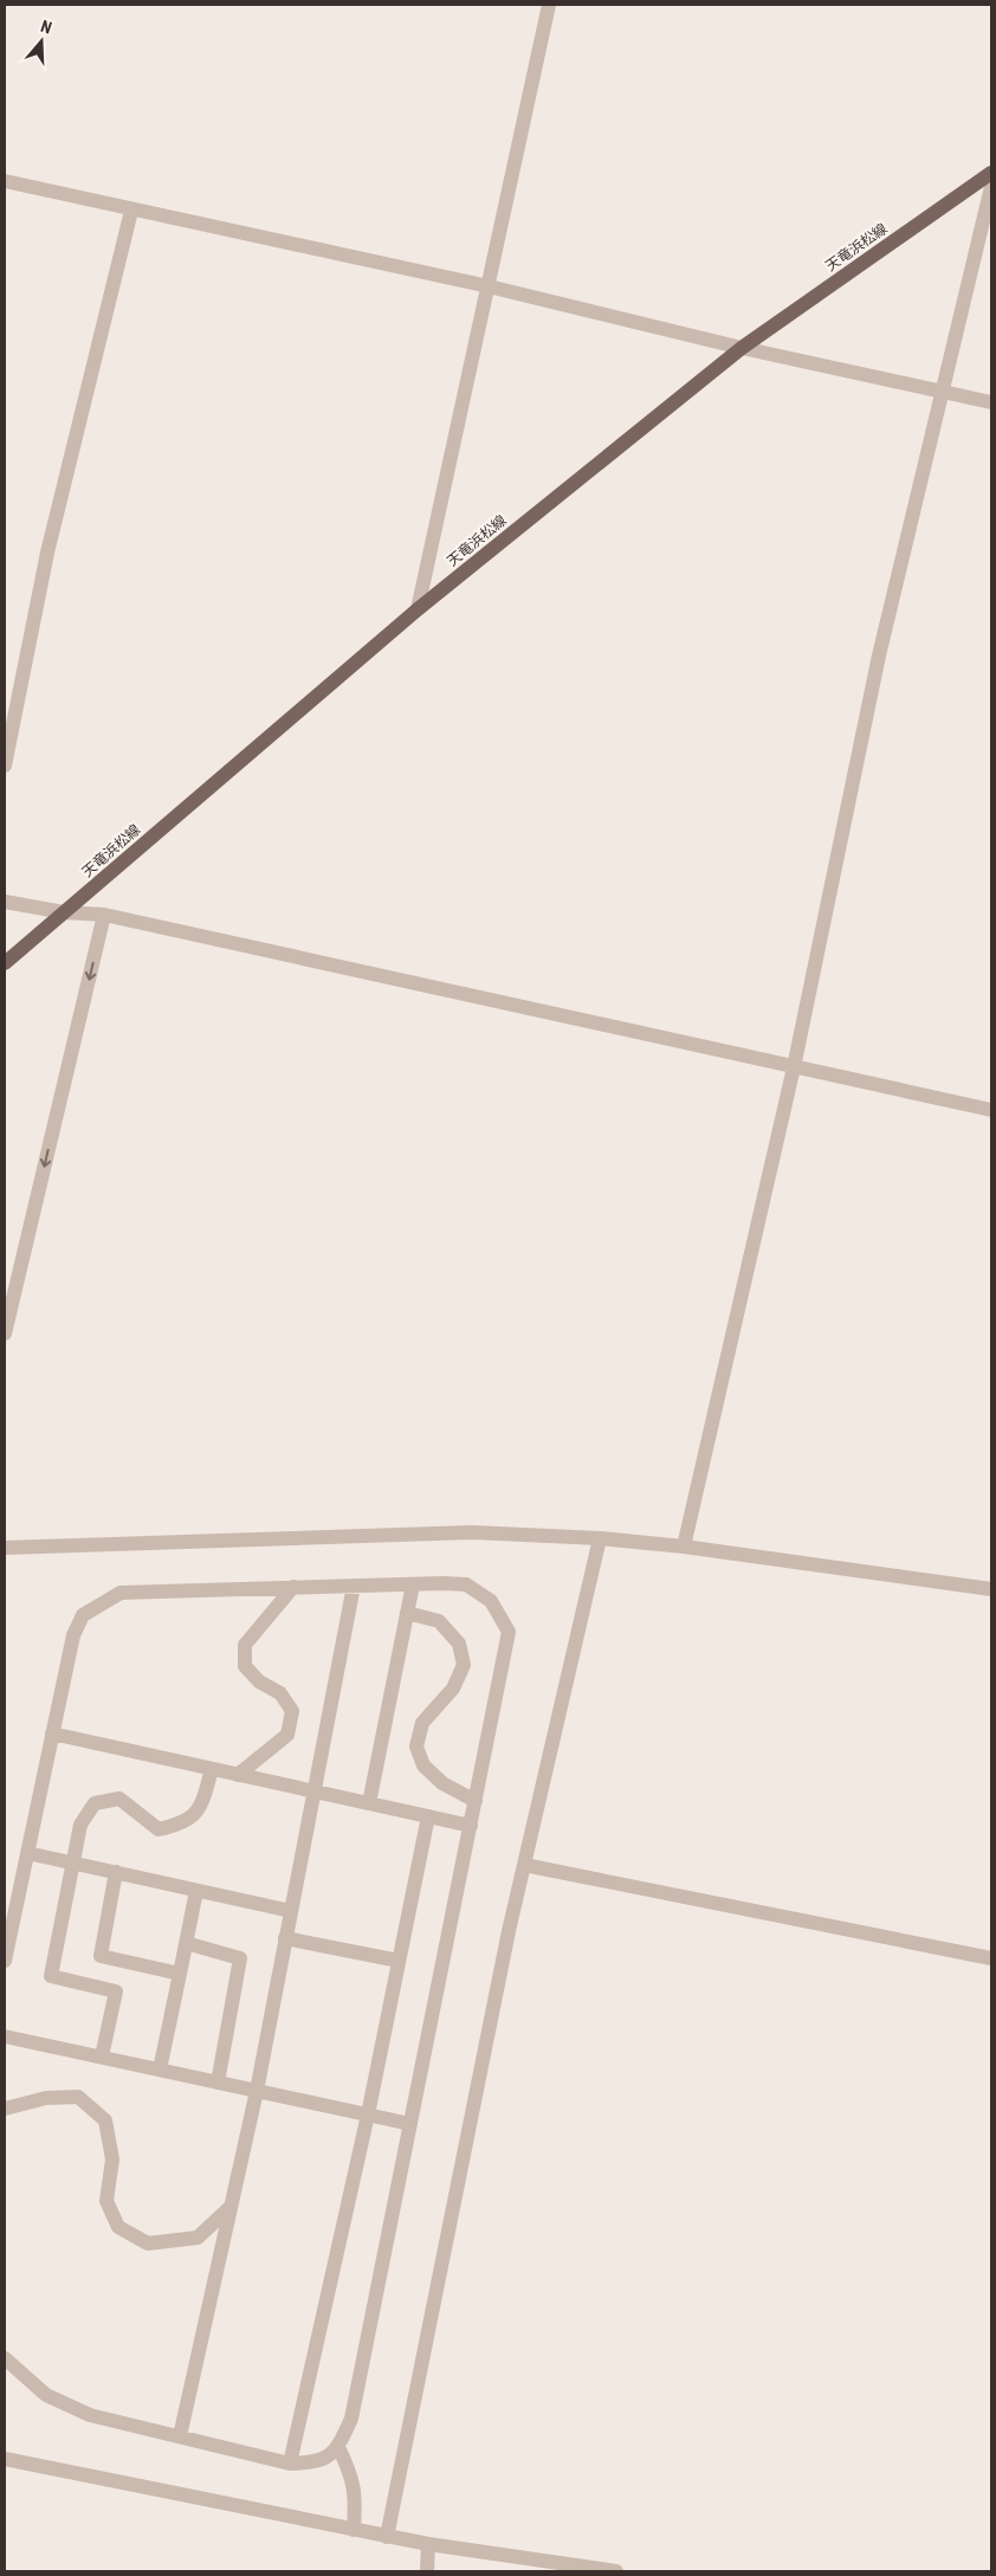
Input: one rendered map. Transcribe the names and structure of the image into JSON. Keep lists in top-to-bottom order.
{
  "streets": {
    "main road": ["天竜浜松線"]
  },
  "north": "top"
}
